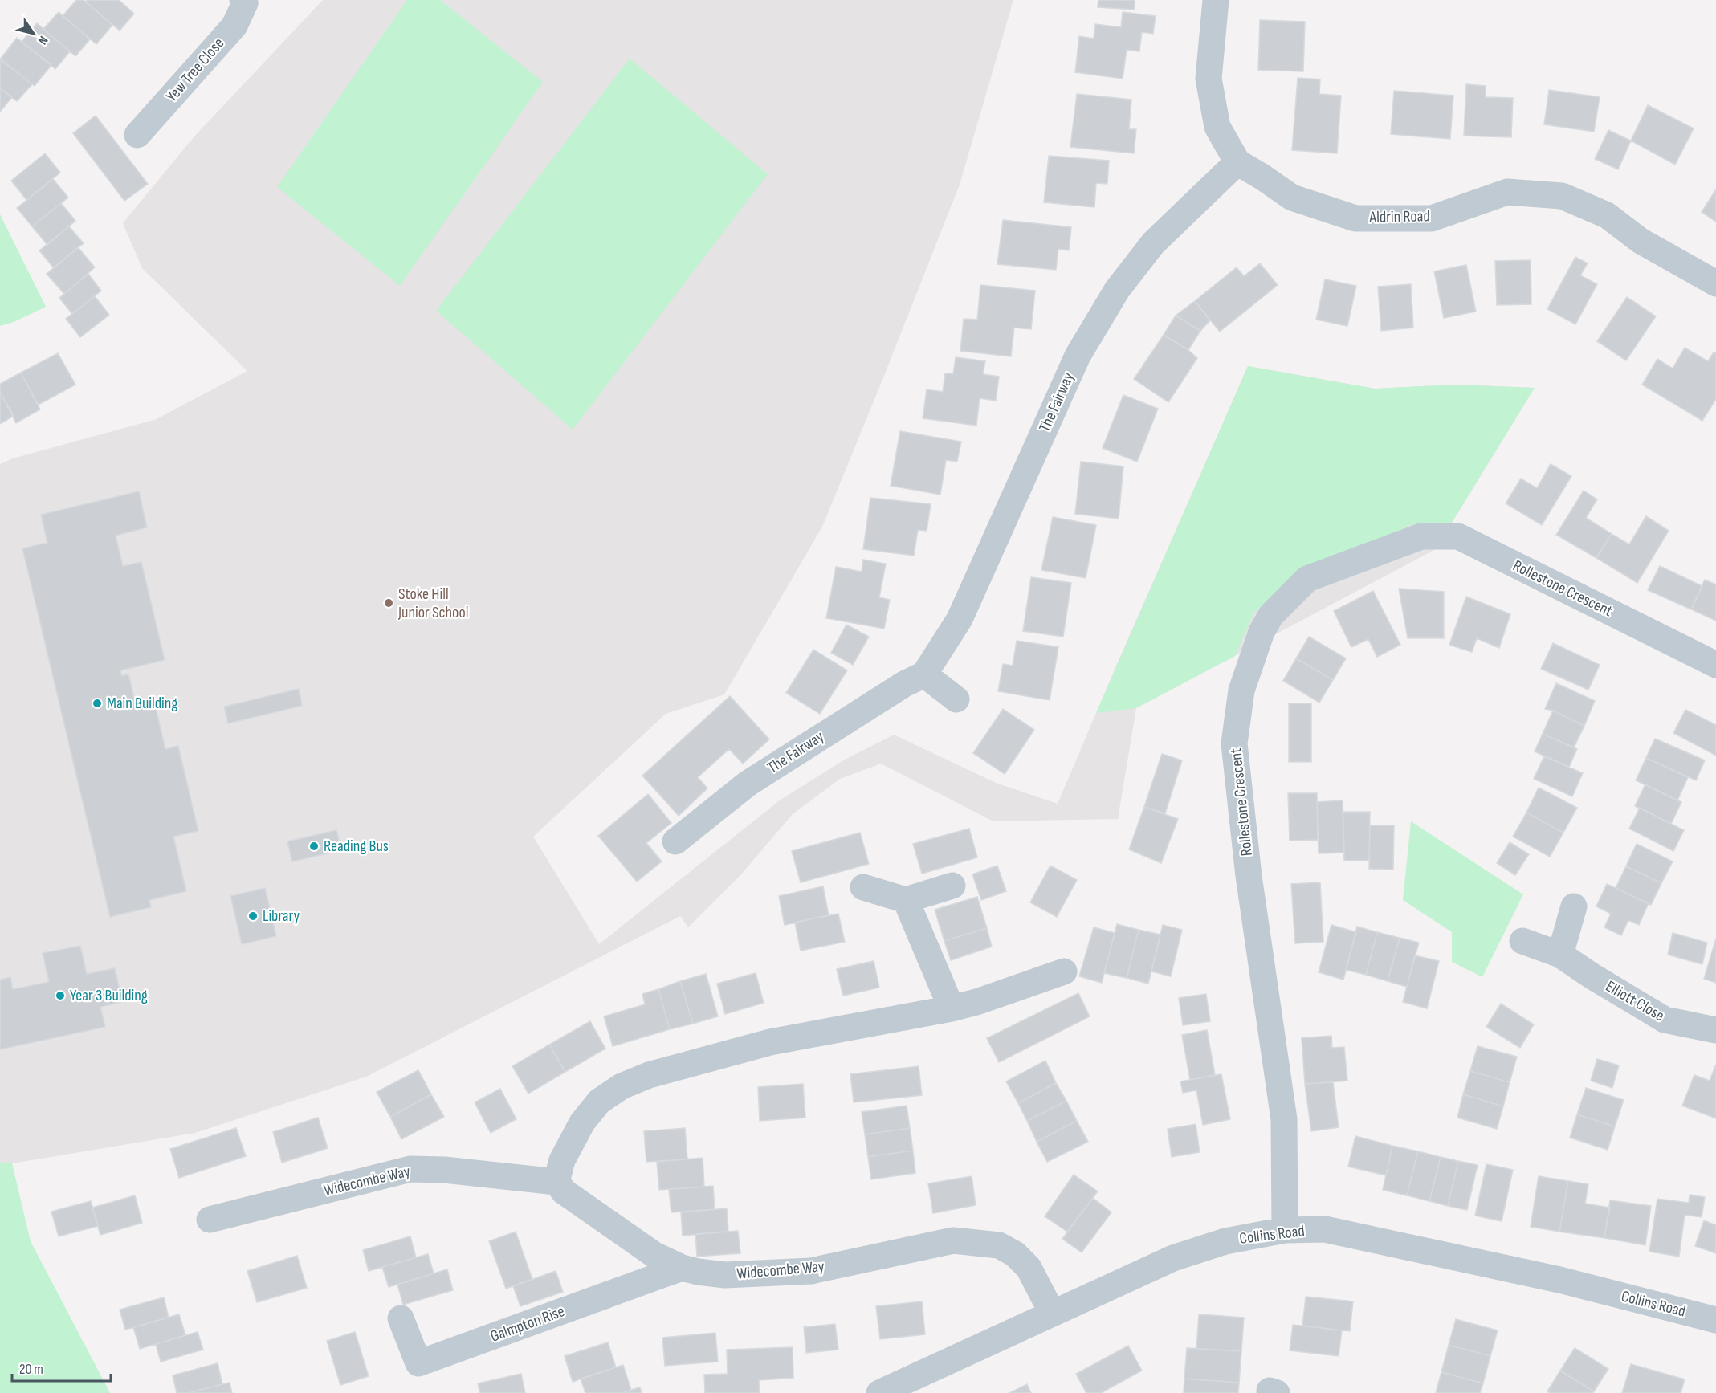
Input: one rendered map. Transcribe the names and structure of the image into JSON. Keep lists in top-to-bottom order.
{
  "streets": {
    "street": [
      "Yew Tree Close",
      "Aldrin Road",
      "The Fairway",
      "Rollestone Crescent",
      "Elliott Close",
      "Widecombe Way",
      "Collins Road",
      "Galmpton Rise"
    ]
  },
  "crossings": [
    ["Aldrin Road", "The Fairway"],
    ["Rollestone Crescent", "Collins Road"],
    ["Widecombe Way", "Collins Road"],
    ["Widecombe Way", "Galmpton Rise"]
  ],
  "places": [
    "Stoke Hill Junior School",
    "Main Building",
    "Reading Bus",
    "Library",
    "Year 3 Building"
  ],
  "scale_bar": "20 m",
  "north": "bottom right"
}
